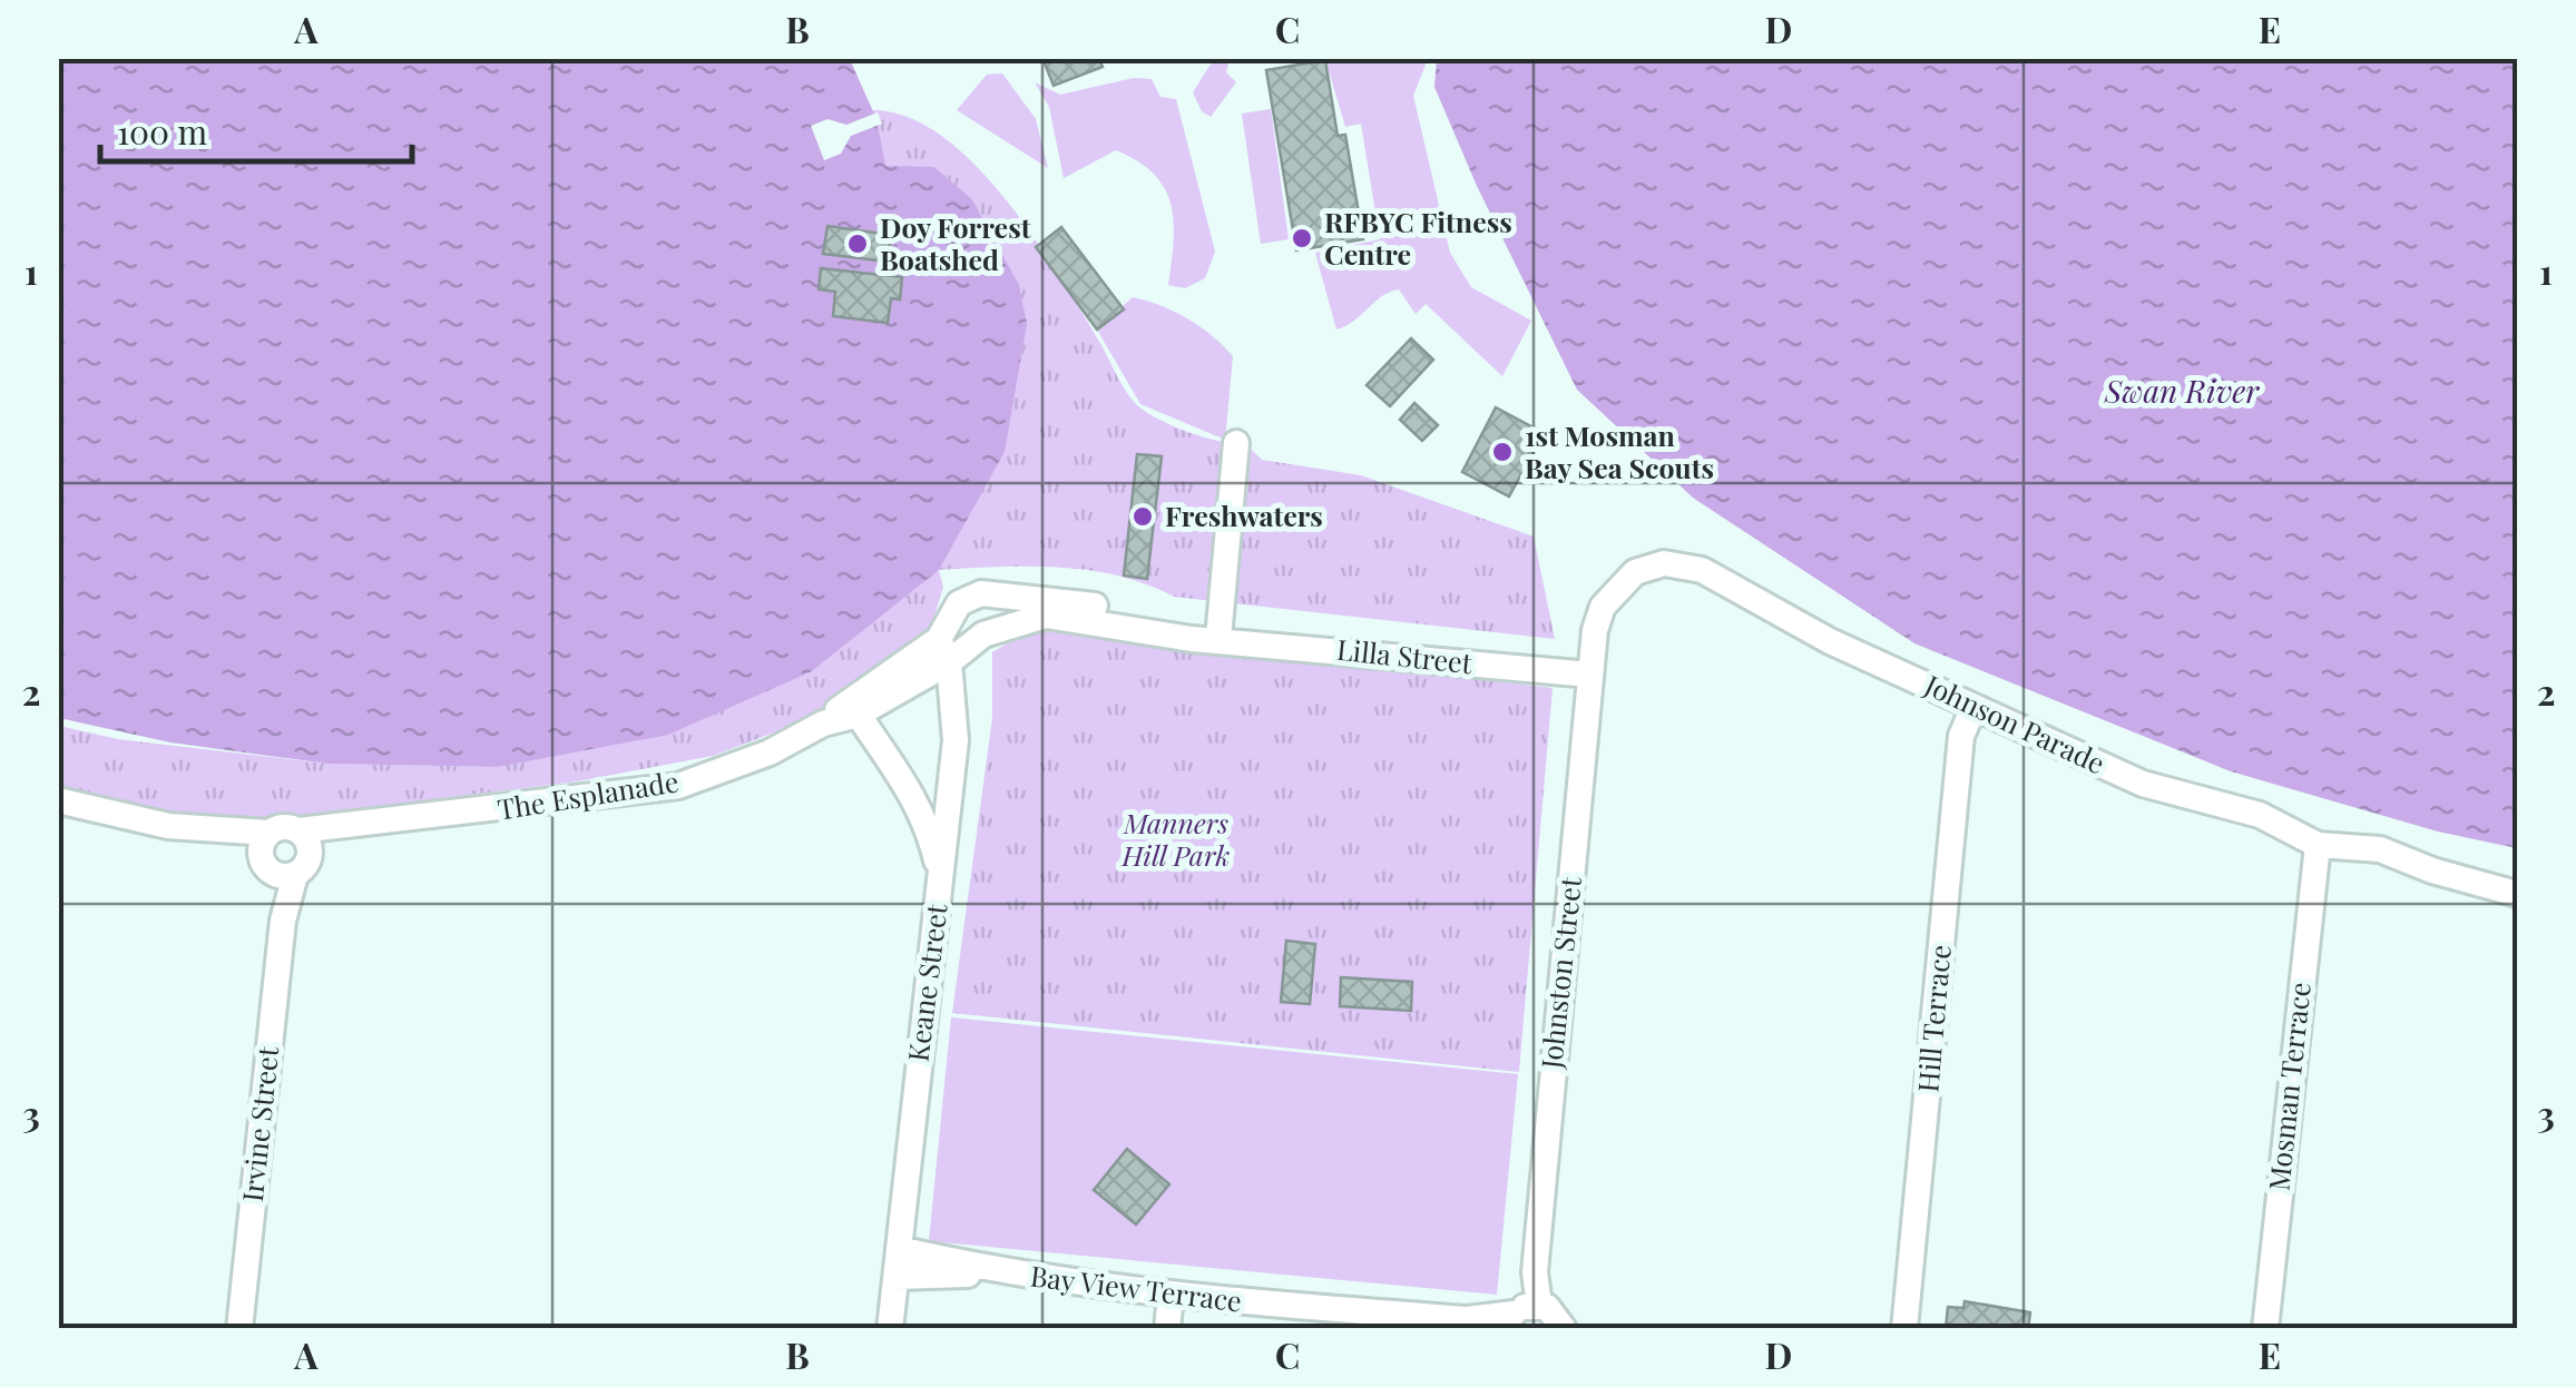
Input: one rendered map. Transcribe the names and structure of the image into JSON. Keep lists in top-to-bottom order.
{
  "streets": {
    "street": [
      "Lilla Street",
      "Johnson Parade",
      "The Esplanade",
      "Johnston Street",
      "Keane Street",
      "Hill Terrace",
      "Mosman Terrace",
      "Irvine Street",
      "Bay View Terrace"
    ]
  },
  "crossings": [
    ["Lilla Street", "Johnson Parade"],
    ["Lilla Street", "The Esplanade"],
    ["Lilla Street", "Johnston Street"],
    ["Lilla Street", "Keane Street"],
    ["Johnson Parade", "Johnston Street"],
    ["Johnson Parade", "Hill Terrace"],
    ["Johnson Parade", "Mosman Terrace"],
    ["The Esplanade", "Keane Street"],
    ["The Esplanade", "Irvine Street"],
    ["Johnston Street", "Bay View Terrace"],
    ["Keane Street", "Bay View Terrace"]
  ],
  "water": ["Swan River"],
  "parks": ["Manners Hill Park"],
  "places": [
    "RFBYC Fitness Centre",
    "Doy Forrest Boatshed",
    "1st Mosman Bay Sea Scouts",
    "Freshwaters"
  ],
  "scale_bar": "100 m",
  "grid": {
    "columns": [
      "A",
      "B",
      "C",
      "D",
      "E"
    ],
    "rows": ["1", "2", "3"]
  }
}
